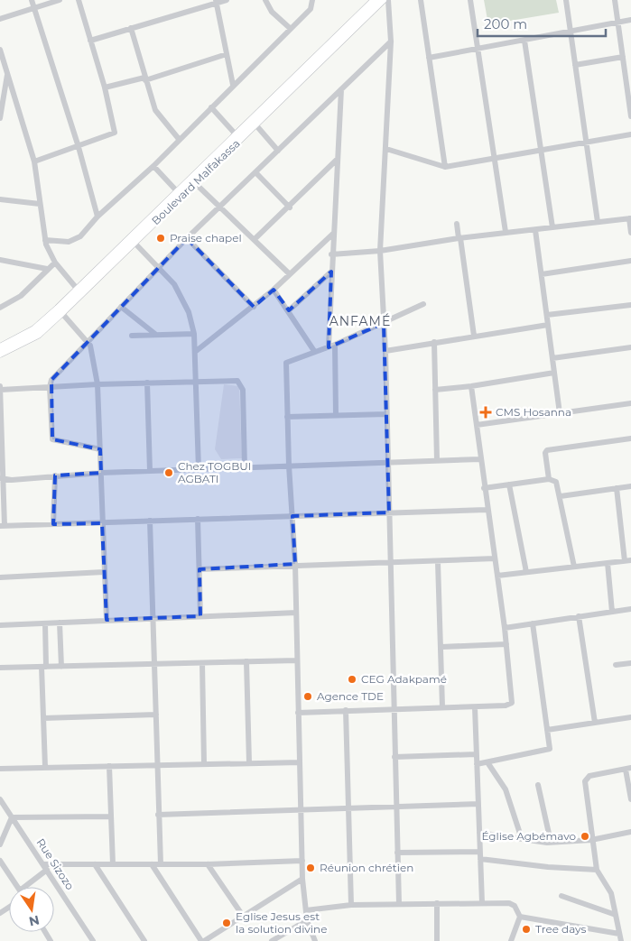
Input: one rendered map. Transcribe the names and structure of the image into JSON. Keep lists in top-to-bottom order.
{
  "streets": {
    "main road": ["Boulevard Malfakassa"],
    "street": ["Rue Sizozo"]
  },
  "districts": ["ANFAMÉ"],
  "places": {
    "other": [
      "Praise chapel",
      "Chez TOGBUI AGBATI",
      "CEG Adakpamé",
      "Agence TDE",
      "Église Agbémavo",
      "Réunion chrétien",
      "Eglise Jesus est la solution divine",
      "Tree days"
    ],
    "health": ["CMS Hosanna"]
  },
  "scale_bar": "200 m",
  "north": "bottom"
}
